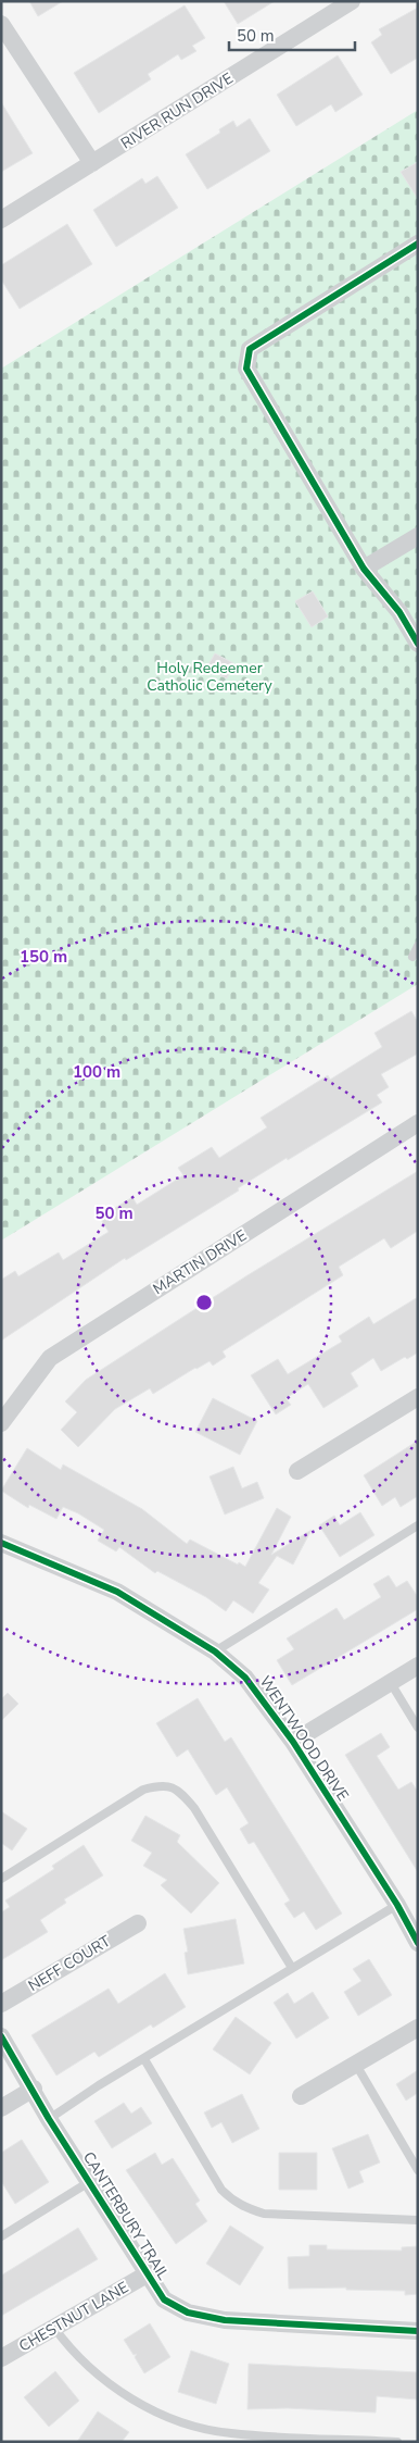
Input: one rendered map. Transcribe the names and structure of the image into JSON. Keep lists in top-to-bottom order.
{
  "streets": {
    "street": [
      "RIVER RUN DRIVE",
      "MARTIN DRIVE",
      "WENTWOOD DRIVE",
      "NEFF COURT",
      "CANTERBURY TRAIL",
      "CHESTNUT LANE"
    ]
  },
  "crossings": [
    ["CANTERBURY TRAIL", "CHESTNUT LANE"]
  ],
  "parks": ["Holy Redeemer Catholic Cemetery"],
  "scale_bar": "50 m",
  "rings": ["150 m", "100 m", "50 m"]
}
